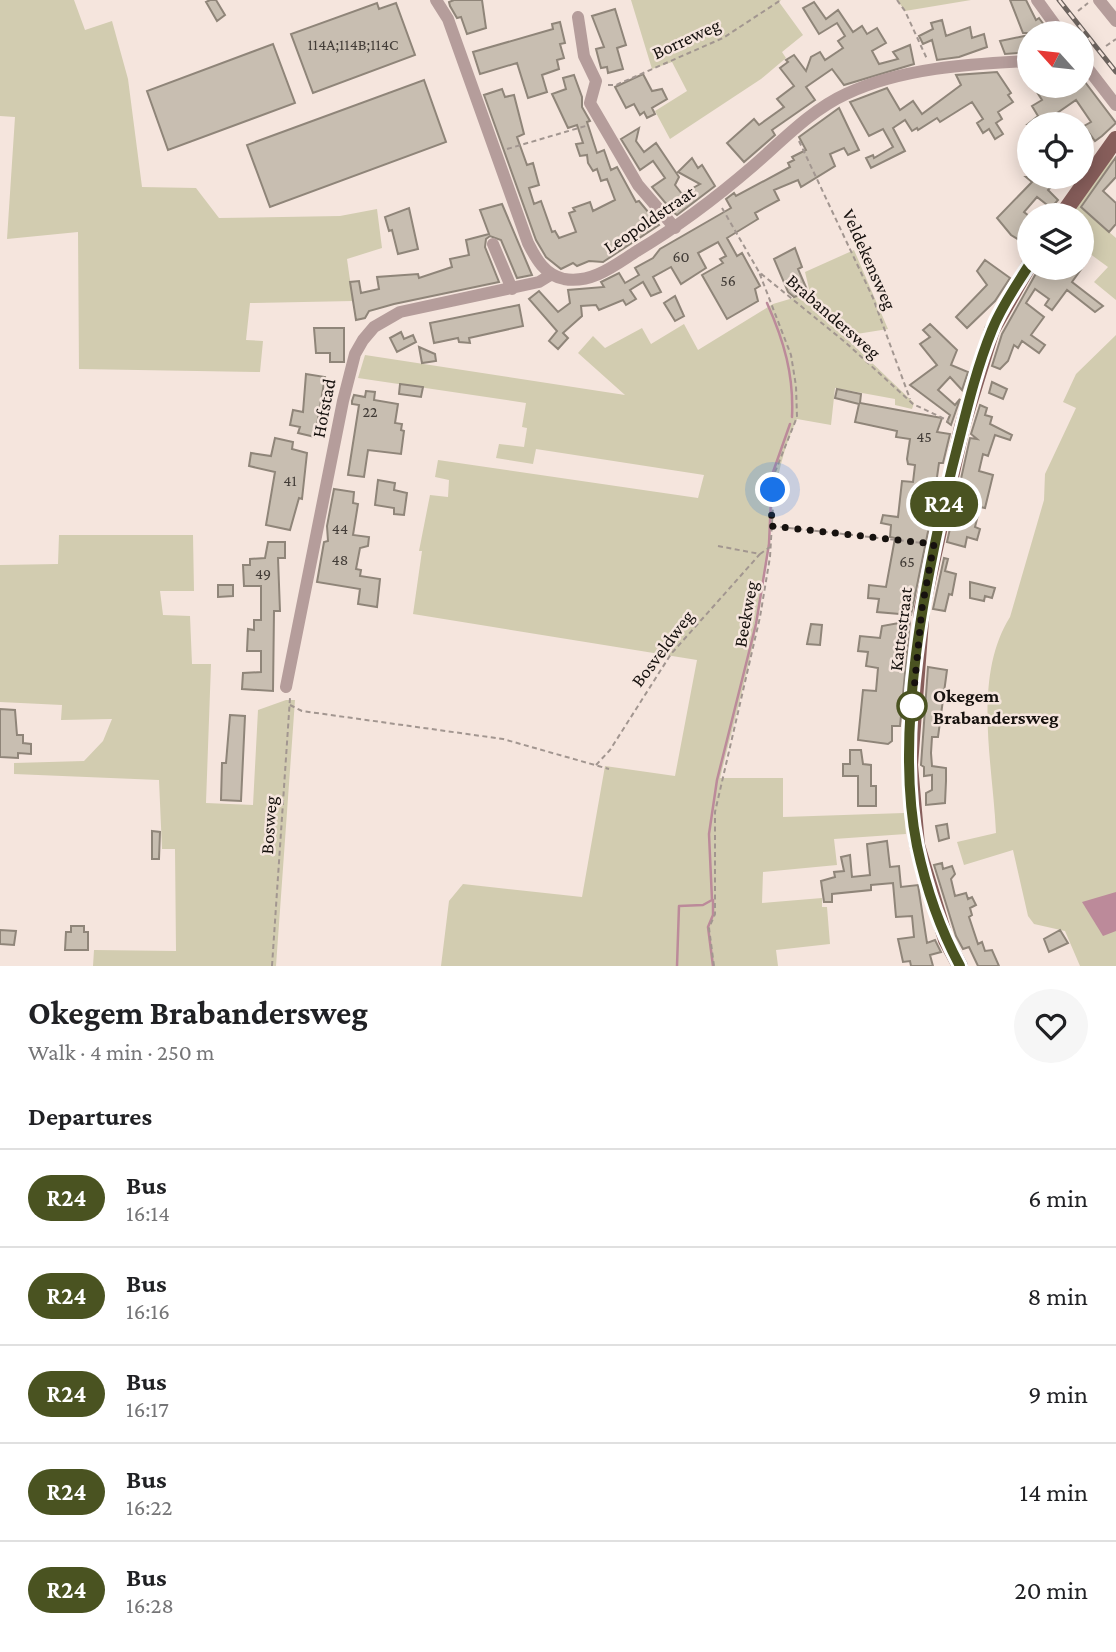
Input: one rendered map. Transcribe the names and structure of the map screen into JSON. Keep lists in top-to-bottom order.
{
  "streets": {
    "main road": ["Kattestraat"],
    "street": ["Leopoldstraat", "Hofstad"],
    "path": [
      "Borreweg",
      "Veldekensweg",
      "Brabandersweg",
      "Beekweg",
      "Bosveldweg",
      "Bosweg"
    ]
  },
  "crossings": [
    ["Leopoldstraat", "Veldekensweg"],
    ["Leopoldstraat", "Brabandersweg"],
    ["Leopoldstraat", "Hofstad"],
    ["Veldekensweg", "Brabandersweg"],
    ["Brabandersweg", "Beekweg"],
    ["Brabandersweg", "Kattestraat"],
    ["Hofstad", "Bosweg"],
    ["Beekweg", "Bosveldweg"]
  ],
  "places": ["Okegem Brabandersweg"],
  "lines": ["bus line R24"],
  "house_numbers": [
    "114A;114B;114C",
    "60",
    "56",
    "22",
    "45",
    "41",
    "44",
    "48",
    "65",
    "49"
  ],
  "north": "top left",
  "page": {
    "on_map": "R24",
    "heading": [
      ["Okegem Brabandersweg", "Walk · 4 min · 250 m"],
      "Departures"
    ],
    "list": [
      {
        "mark": "R24",
        "name": "Bus",
        "note": "16:14",
        "value": "6 min"
      },
      {
        "mark": "R24",
        "name": "Bus",
        "note": "16:16",
        "value": "8 min"
      },
      {
        "mark": "R24",
        "name": "Bus",
        "note": "16:17",
        "value": "9 min"
      },
      {
        "mark": "R24",
        "name": "Bus",
        "note": "16:22",
        "value": "14 min"
      },
      {
        "mark": "R24",
        "name": "Bus",
        "note": "16:28",
        "value": "20 min"
      }
    ]
  }
}
